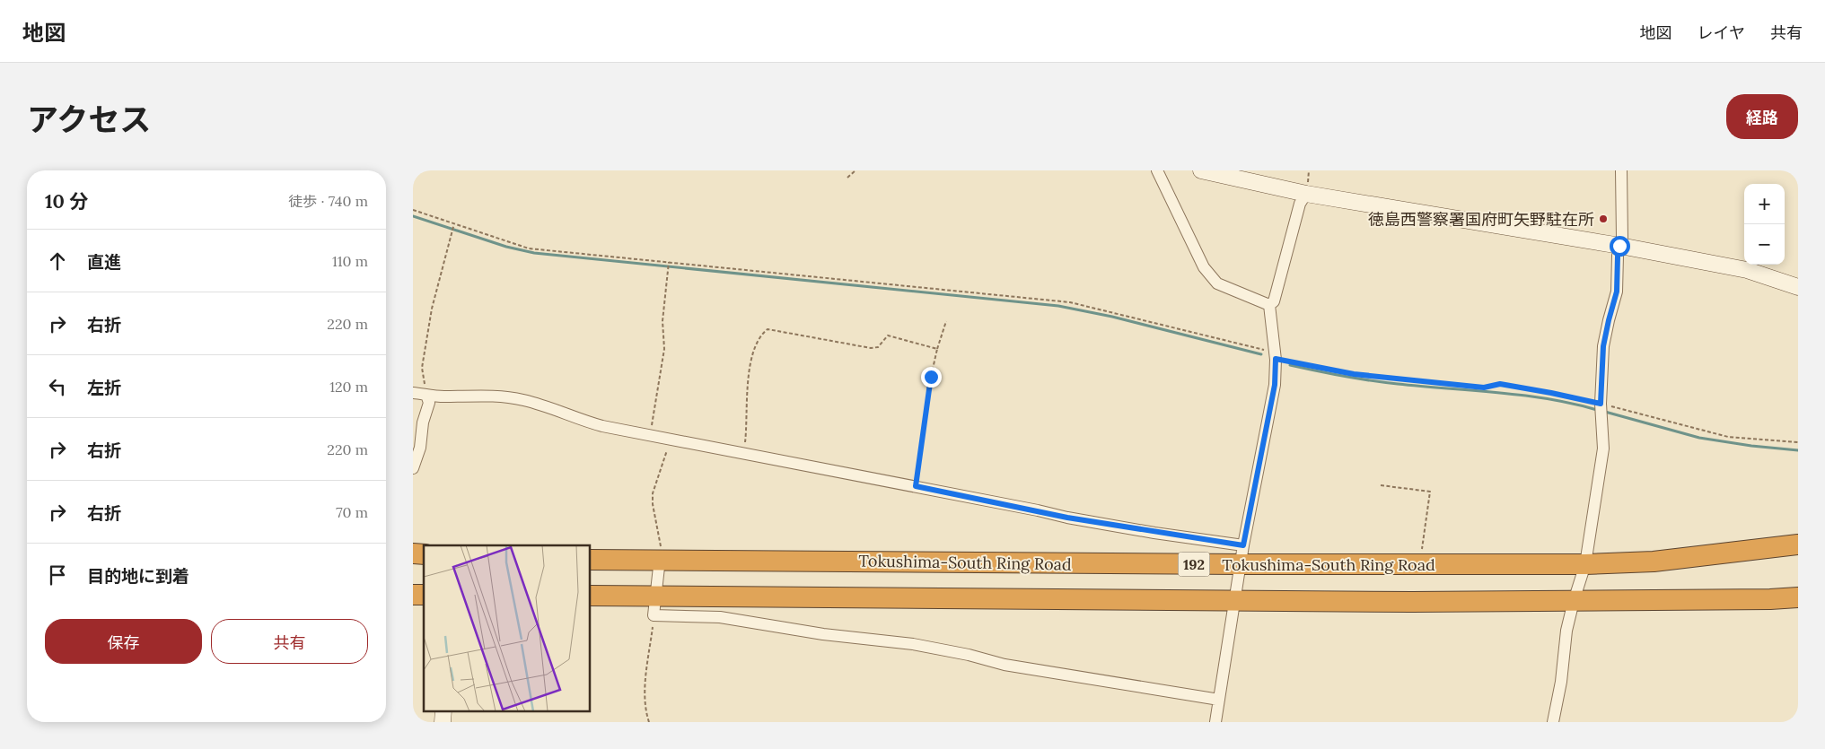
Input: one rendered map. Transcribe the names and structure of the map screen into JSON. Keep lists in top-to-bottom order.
{
  "streets": {
    "highway": ["Tokushima-South Ring Road", "192"]
  },
  "places": ["徳島西警察署国府町矢野駐在所"],
  "page": {
    "header": "地図",
    "nav": ["地図", "レイヤ", "共有"],
    "title": "アクセス",
    "buttons": [
      "経路",
      ["保存", "共有"]
    ],
    "heading": ["10 分", "徒歩 · 740 m"],
    "map_buttons": ["+", "−"],
    "list": [
      ["直進", "110 m"],
      ["右折", "220 m"],
      ["左折", "120 m"],
      ["右折", "220 m"],
      ["右折", "70 m"],
      "目的地に到着"
    ]
  }
}
